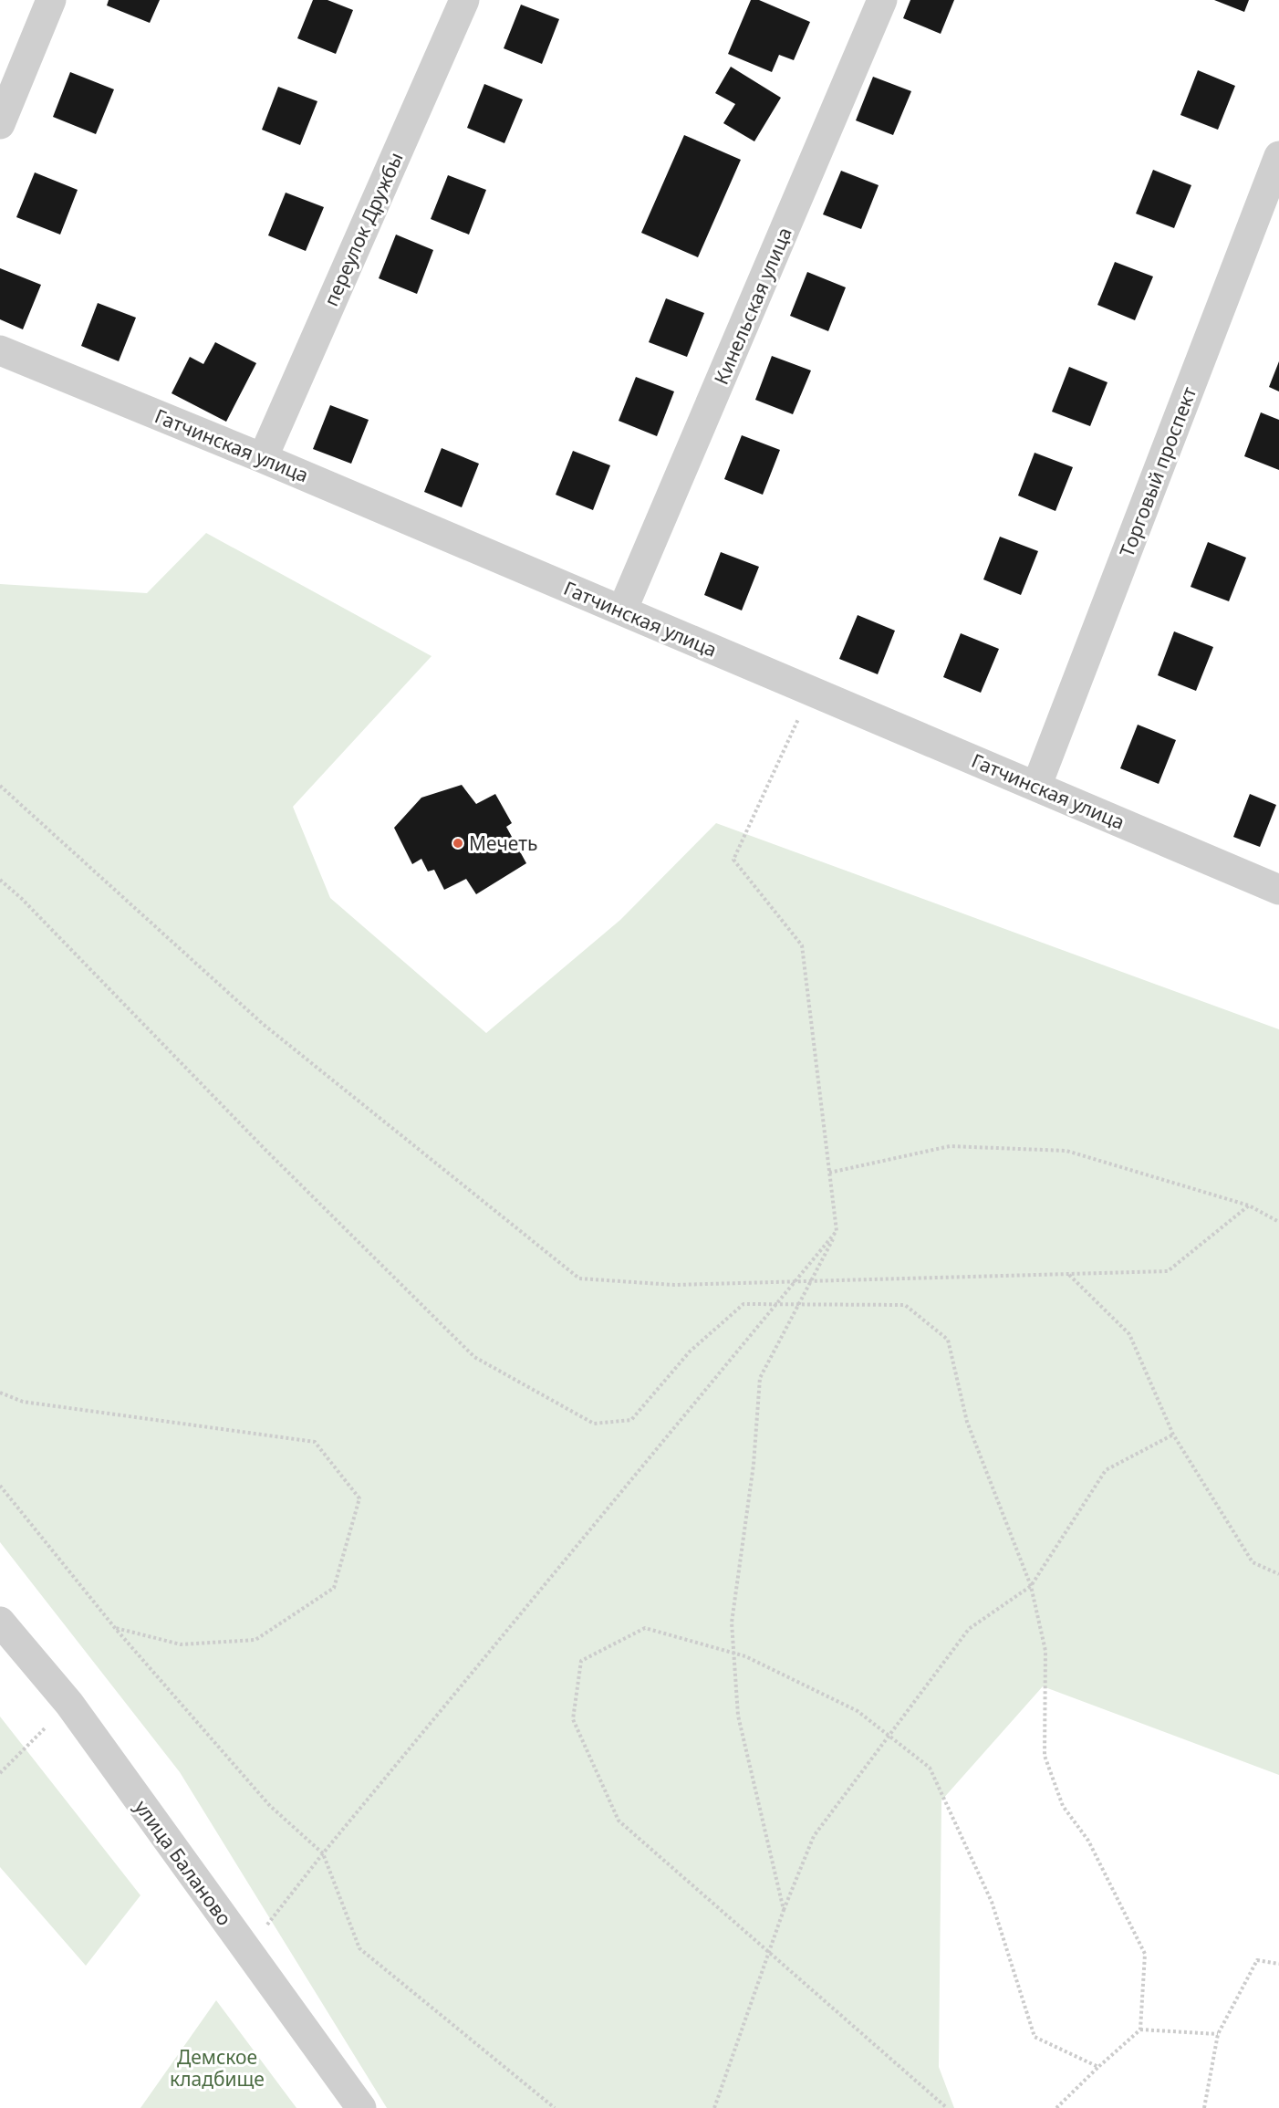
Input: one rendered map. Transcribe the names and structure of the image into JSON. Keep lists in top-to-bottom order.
{
  "streets": {
    "street": [
      "переулок Дружбы",
      "Кинельская улица",
      "Гатчинская улица",
      "Торговый проспект",
      "улица Баланово"
    ]
  },
  "crossings": [
    ["переулок Дружбы", "Гатчинская улица"],
    ["Кинельская улица", "Гатчинская улица"],
    ["Гатчинская улица", "Торговый проспект"]
  ],
  "parks": ["Демское кладбище"],
  "places": ["Мечеть"]
}
